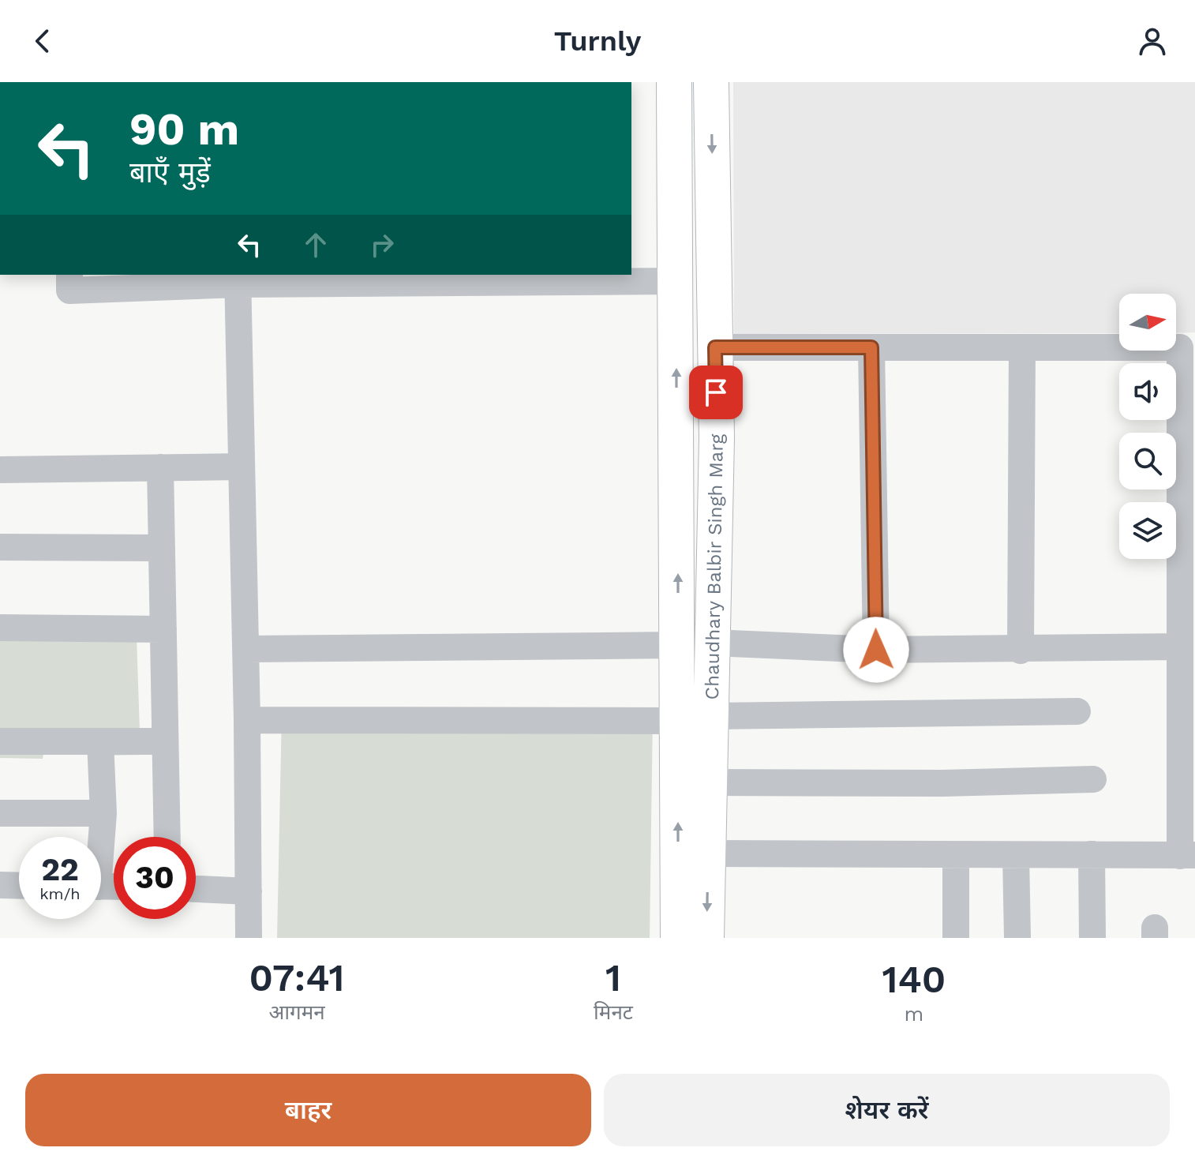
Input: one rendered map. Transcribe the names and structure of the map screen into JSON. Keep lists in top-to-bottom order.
{
  "streets": {
    "street": ["Chaudhary Balbir Singh Marg"]
  },
  "north": "right",
  "page": {
    "header": "Turnly",
    "turn": ["90 m", "बाएँ मुड़ें"],
    "speed": "22 km/h",
    "limit": "30",
    "eta": [
      "07:41",
      "आगमन",
      "1",
      "मिनट",
      "140",
      "m"
    ],
    "buttons": ["बाहर", "शेयर करें"]
  }
}
